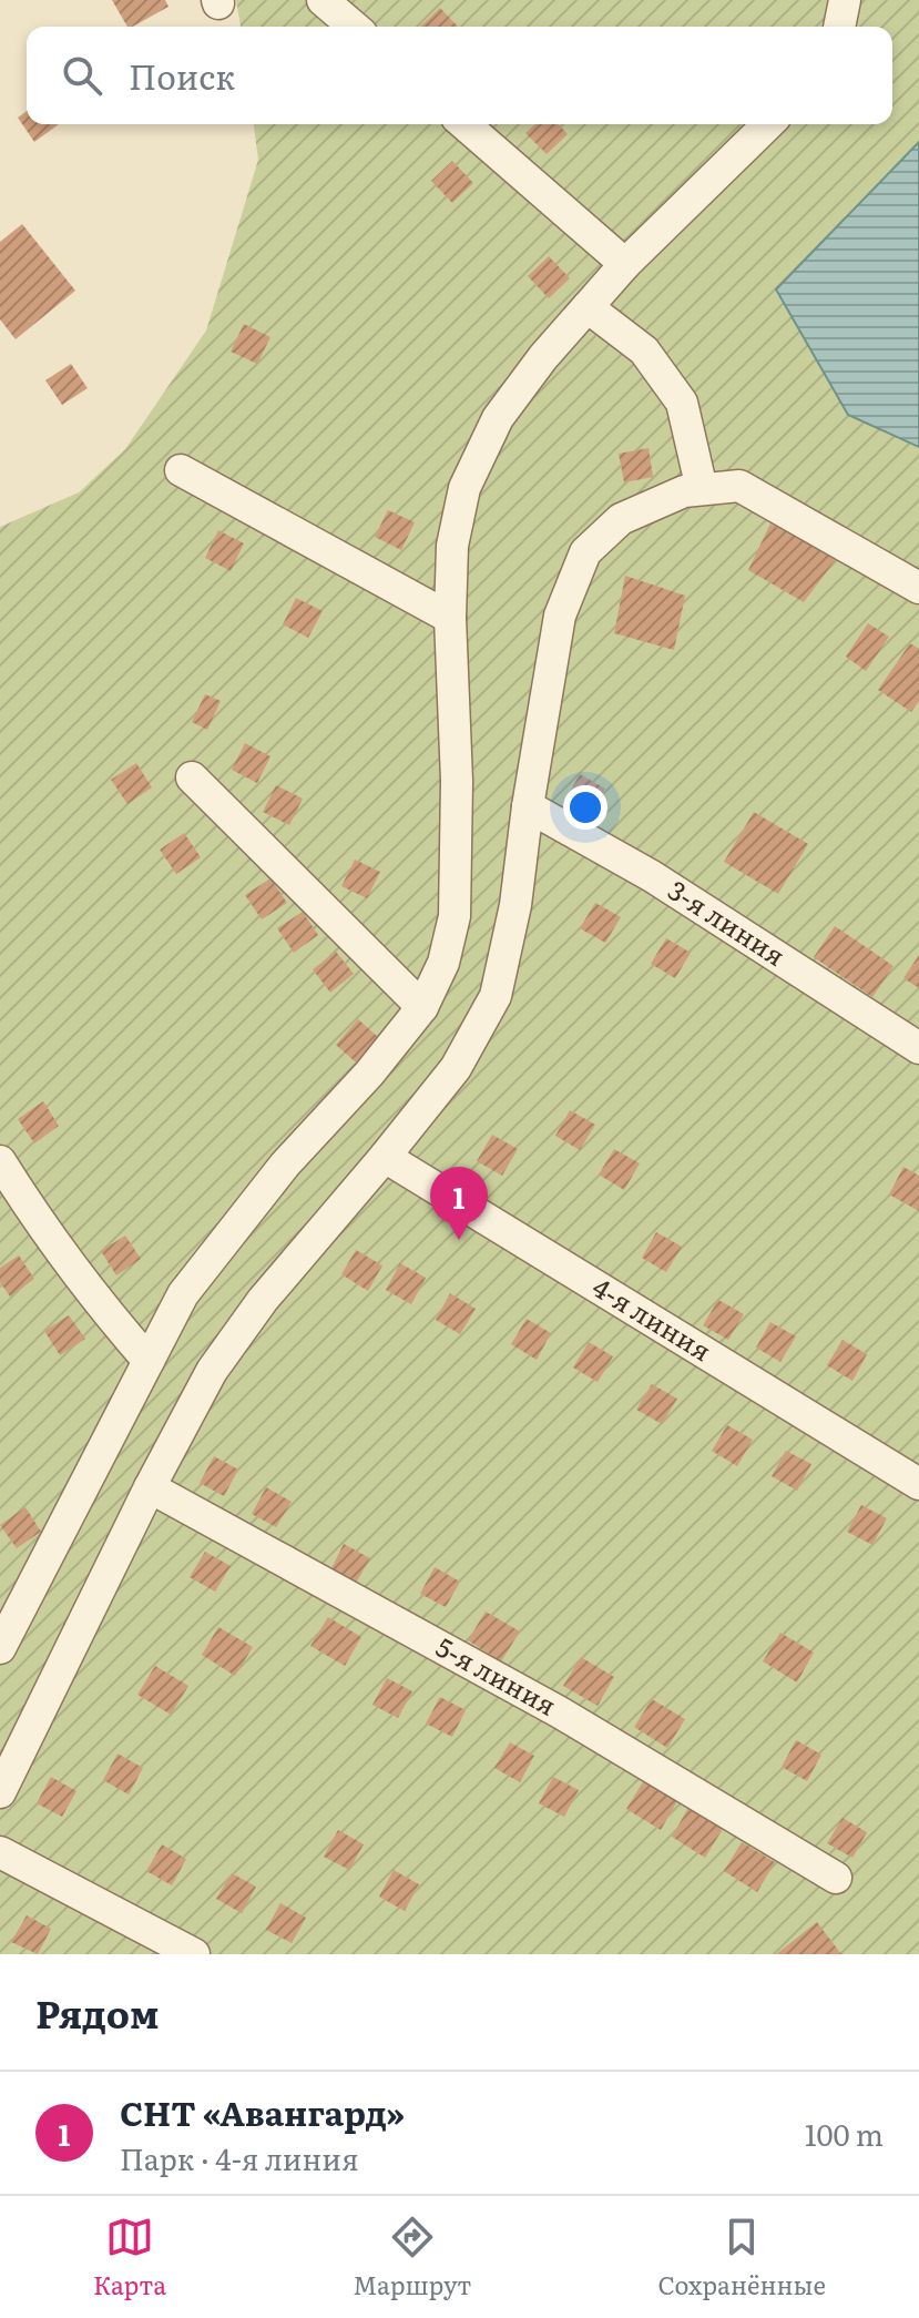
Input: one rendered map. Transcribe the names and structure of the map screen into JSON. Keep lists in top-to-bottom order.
{
  "streets": {
    "street": ["3-я линия", "4-я линия", "5-я линия"]
  },
  "page": {
    "search": "Поиск",
    "pins": "1",
    "heading": "Рядом",
    "list": [
      {
        "mark": "1",
        "name": "СНТ «Авангард»",
        "note": "Парк · 4-я линия",
        "value": "100 m"
      }
    ],
    "nav": ["Карта", "Маршрут", "Сохранённые"]
  }
}
